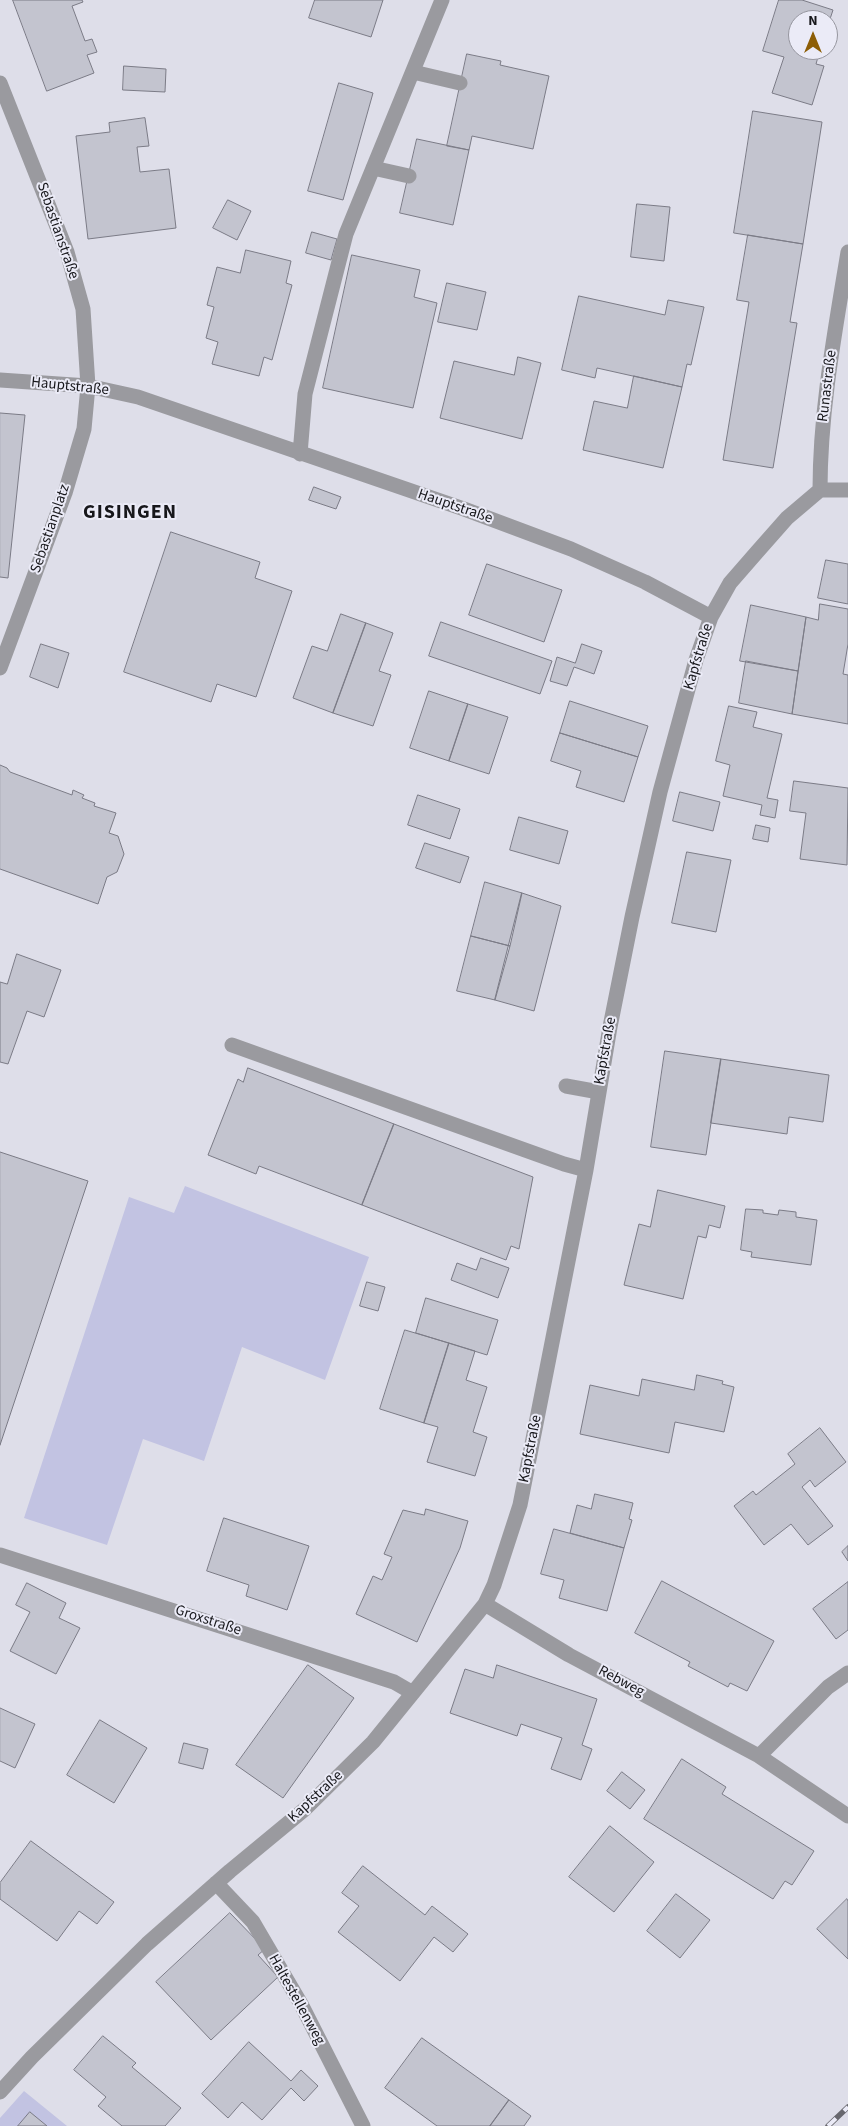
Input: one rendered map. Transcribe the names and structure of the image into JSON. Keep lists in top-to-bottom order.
{
  "streets": {
    "street": [
      "Sebastianstraße",
      "Runastraße",
      "Hauptstraße",
      "Sebastianplatz",
      "Kapfstraße",
      "Groxstraße",
      "Rebweg",
      "Haltestellenweg"
    ]
  },
  "crossings": [
    ["Sebastianstraße", "Hauptstraße"],
    ["Sebastianstraße", "Sebastianplatz"],
    ["Hauptstraße", "Sebastianplatz"],
    ["Hauptstraße", "Kapfstraße"],
    ["Kapfstraße", "Groxstraße"],
    ["Kapfstraße", "Rebweg"],
    ["Kapfstraße", "Haltestellenweg"]
  ],
  "districts": ["GISINGEN"],
  "north": "top"
}
